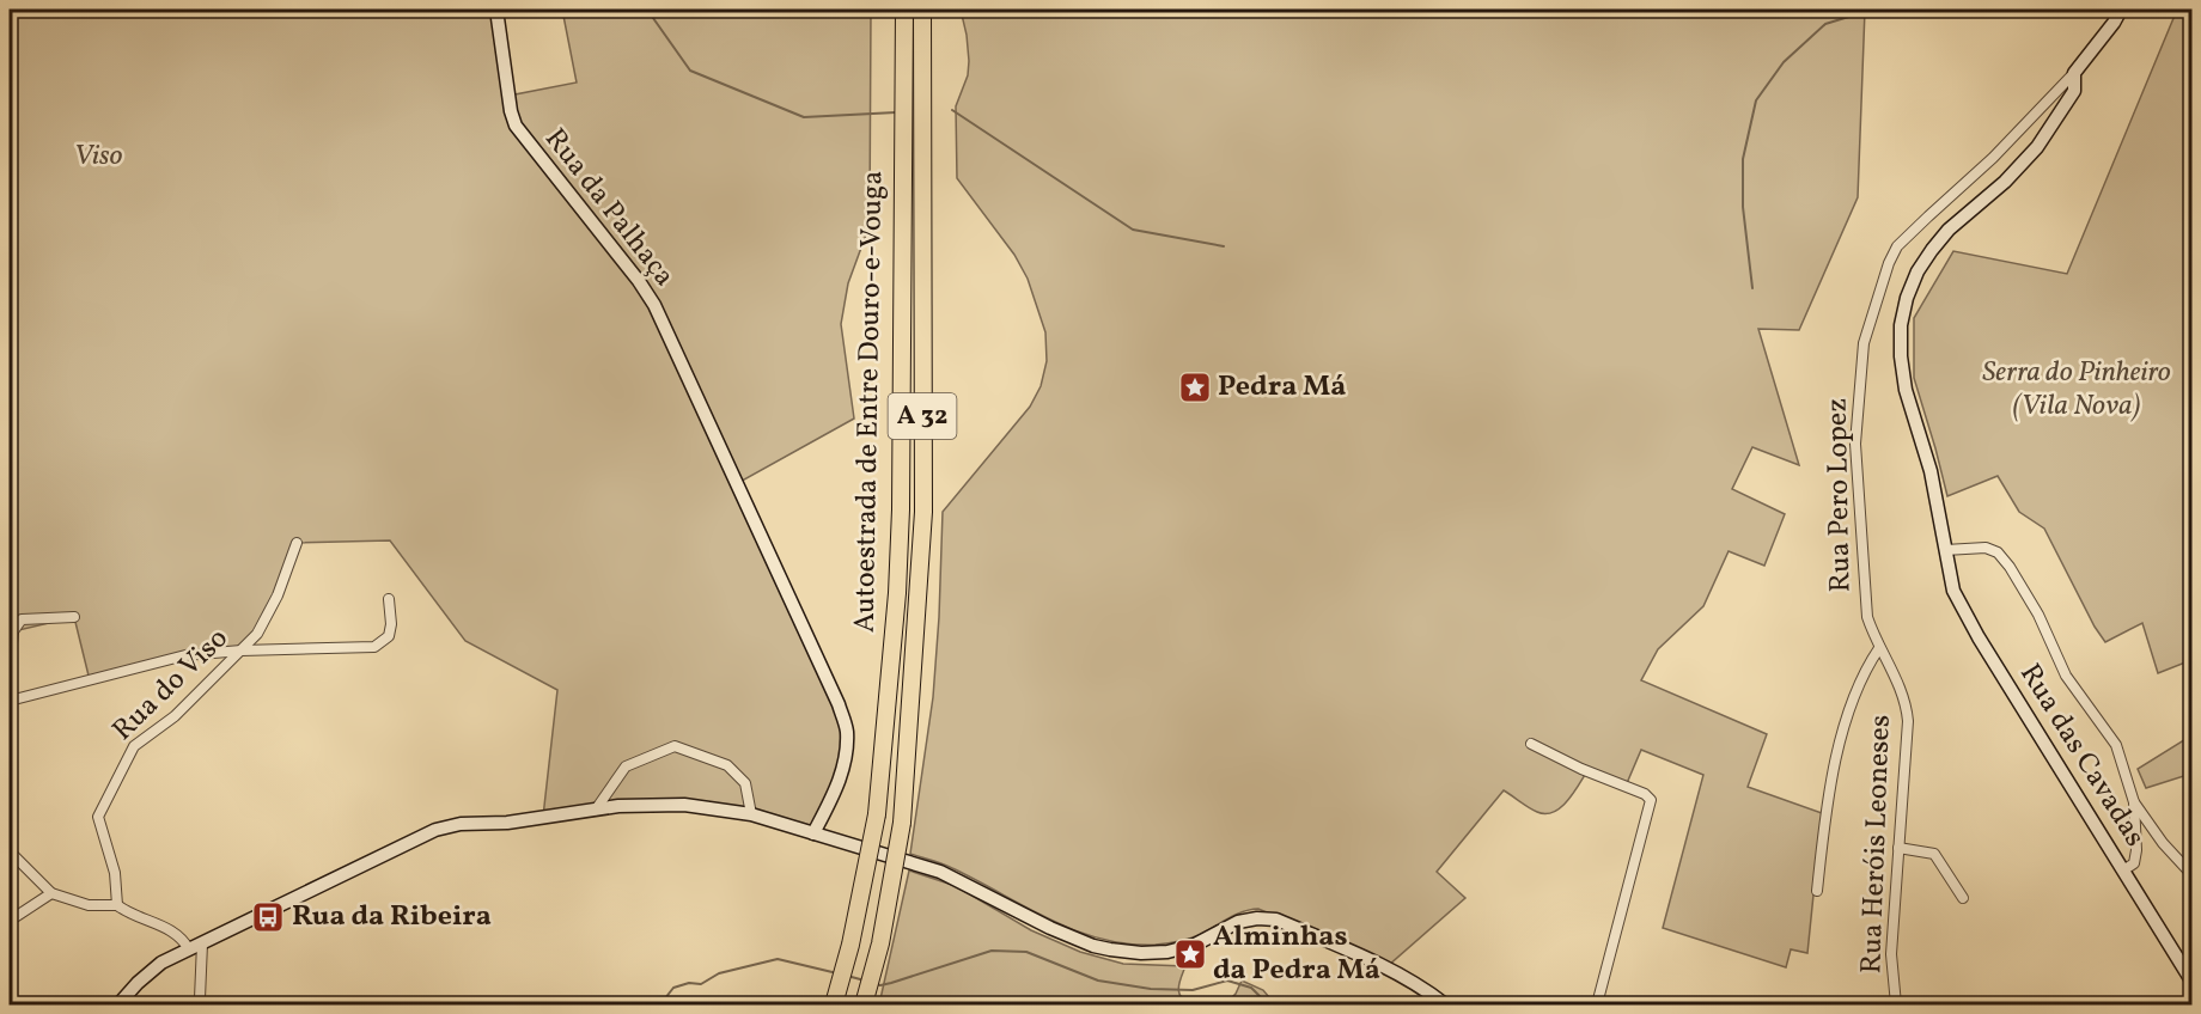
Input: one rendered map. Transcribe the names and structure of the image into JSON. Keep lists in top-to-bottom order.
{
  "streets": {
    "highway": ["Autoestrada de Entre Douro-e-Vouga", "A 32"],
    "main road": ["Rua da Palhaça", "Rua das Cavadas"],
    "street": ["Rua Pero Lopez", "Rua do Viso", "Rua Heróis Leoneses"]
  },
  "crossings": [
    ["Rua Pero Lopez", "Rua das Cavadas"],
    ["Rua Pero Lopez", "Rua Heróis Leoneses"]
  ],
  "parks": ["Viso", "Serra do Pinheiro (Vila Nova)"],
  "places": {
    "place": ["Pedra Má", "Alminhas da Pedra Má"],
    "bus stop": ["Rua da Ribeira"]
  }
}
